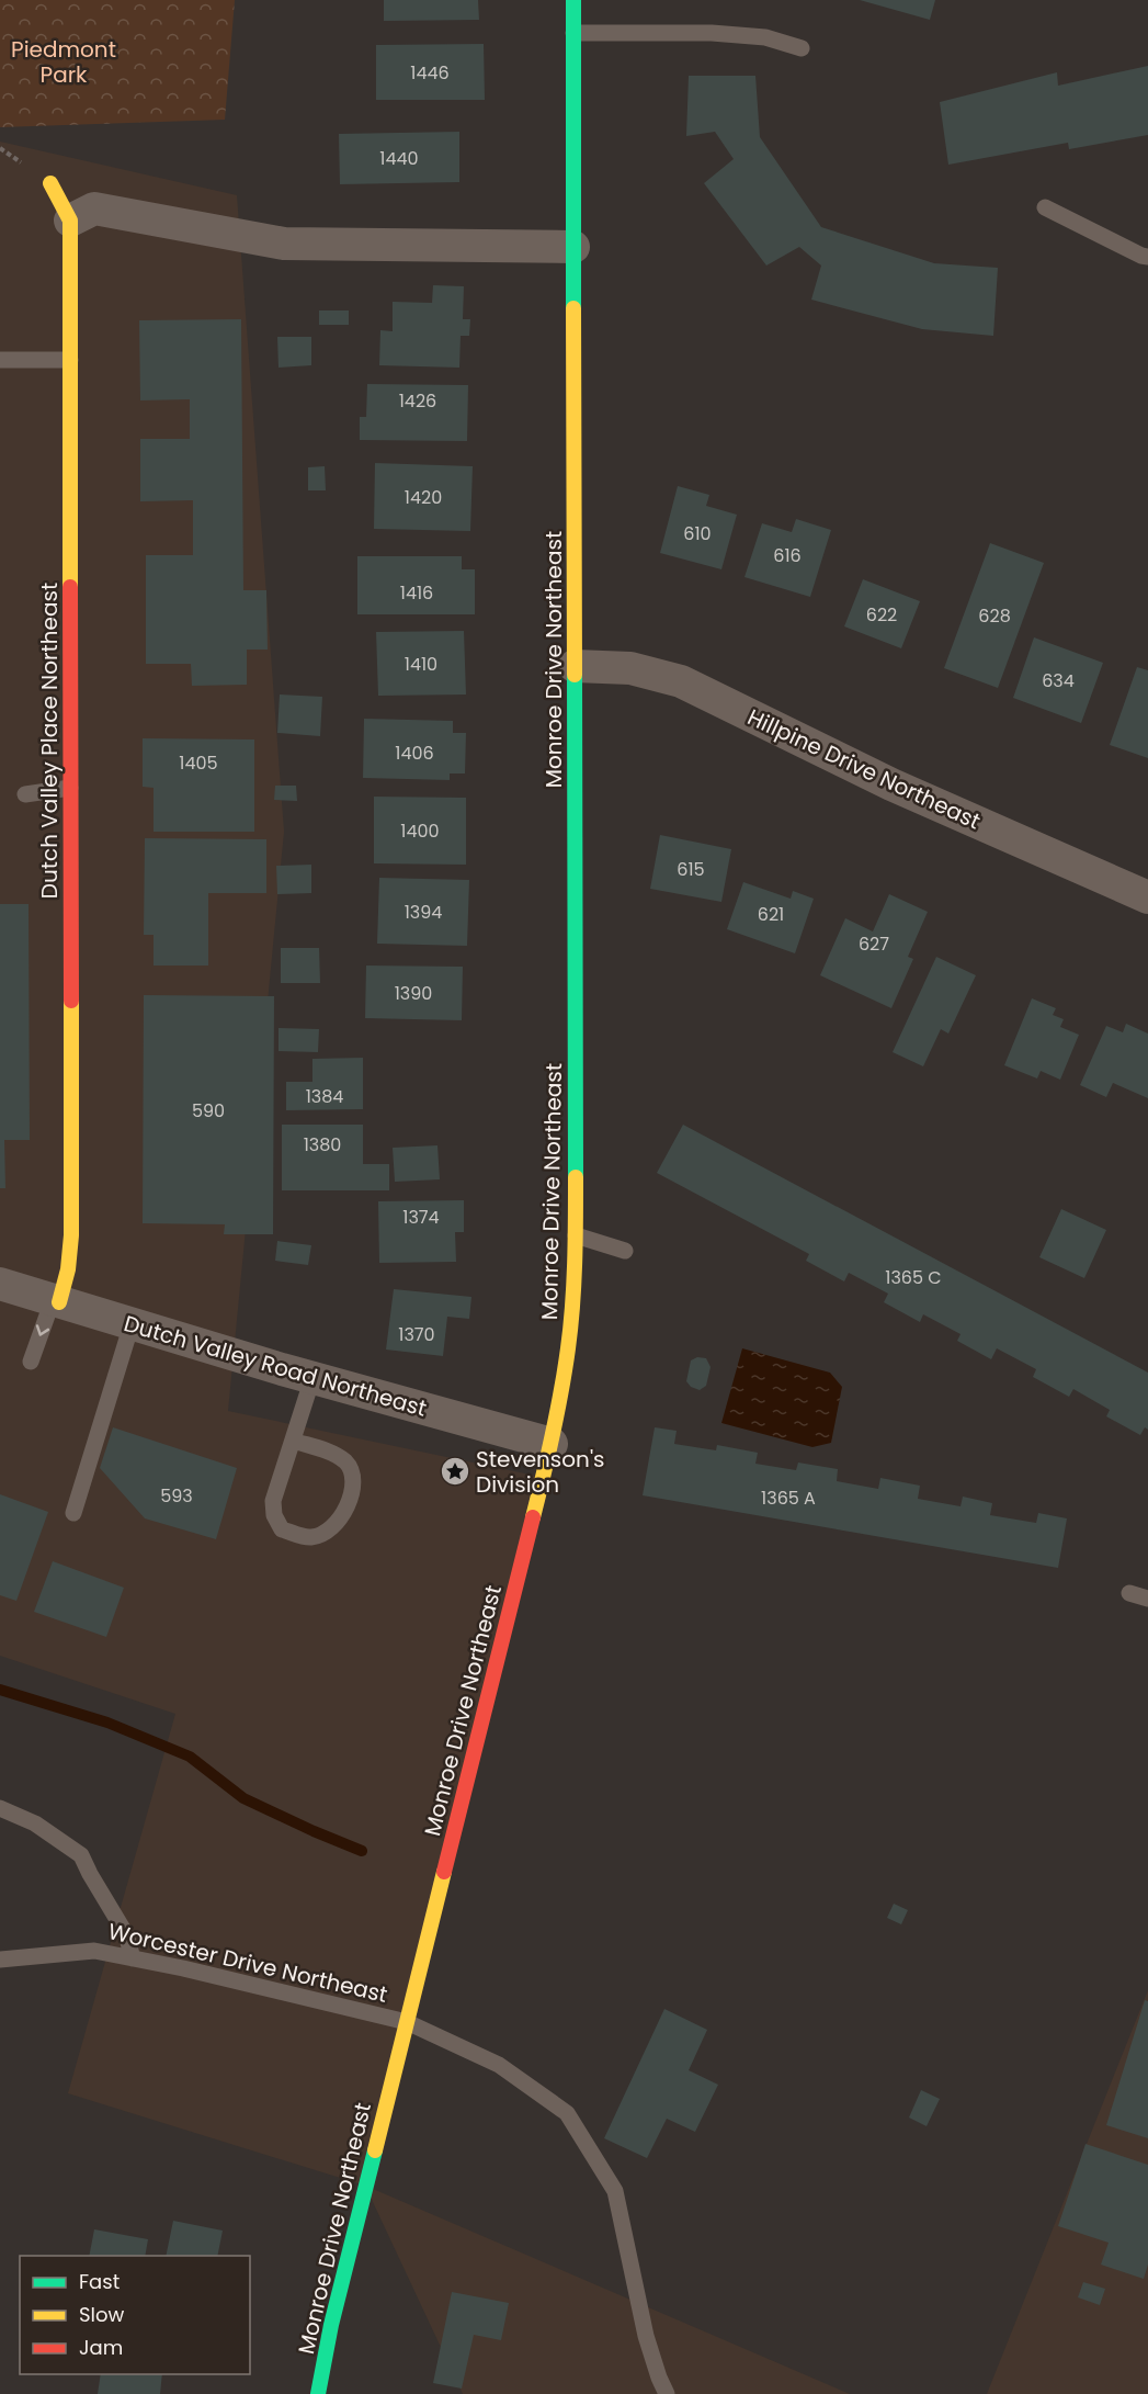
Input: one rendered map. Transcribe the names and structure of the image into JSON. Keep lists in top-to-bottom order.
{
  "streets": {
    "main road": ["Monroe Drive Northeast", "Dutch Valley Place Northeast"],
    "street": ["Hillpine Drive Northeast", "Dutch Valley Road Northeast"],
    "lane": ["Worcester Drive Northeast"]
  },
  "crossings": [
    ["Monroe Drive Northeast", "Hillpine Drive Northeast"],
    ["Monroe Drive Northeast", "Dutch Valley Road Northeast"],
    ["Monroe Drive Northeast", "Worcester Drive Northeast"],
    ["Dutch Valley Place Northeast", "Dutch Valley Road Northeast"]
  ],
  "parks": ["Piedmont Park"],
  "places": {
    "place": ["Stevenson's Division"]
  },
  "house_numbers": [
    "1446",
    "1440",
    "1426",
    "1420",
    "610",
    "616",
    "1416",
    "622",
    "628",
    "1410",
    "634",
    "1406",
    "1405",
    "1400",
    "615",
    "1394",
    "621",
    "627",
    "1390",
    "1384",
    "590",
    "1380",
    "1374",
    "1365 C",
    "1370",
    "593",
    "1365 A"
  ],
  "legend": ["Fast", "Slow", "Jam"]
}
